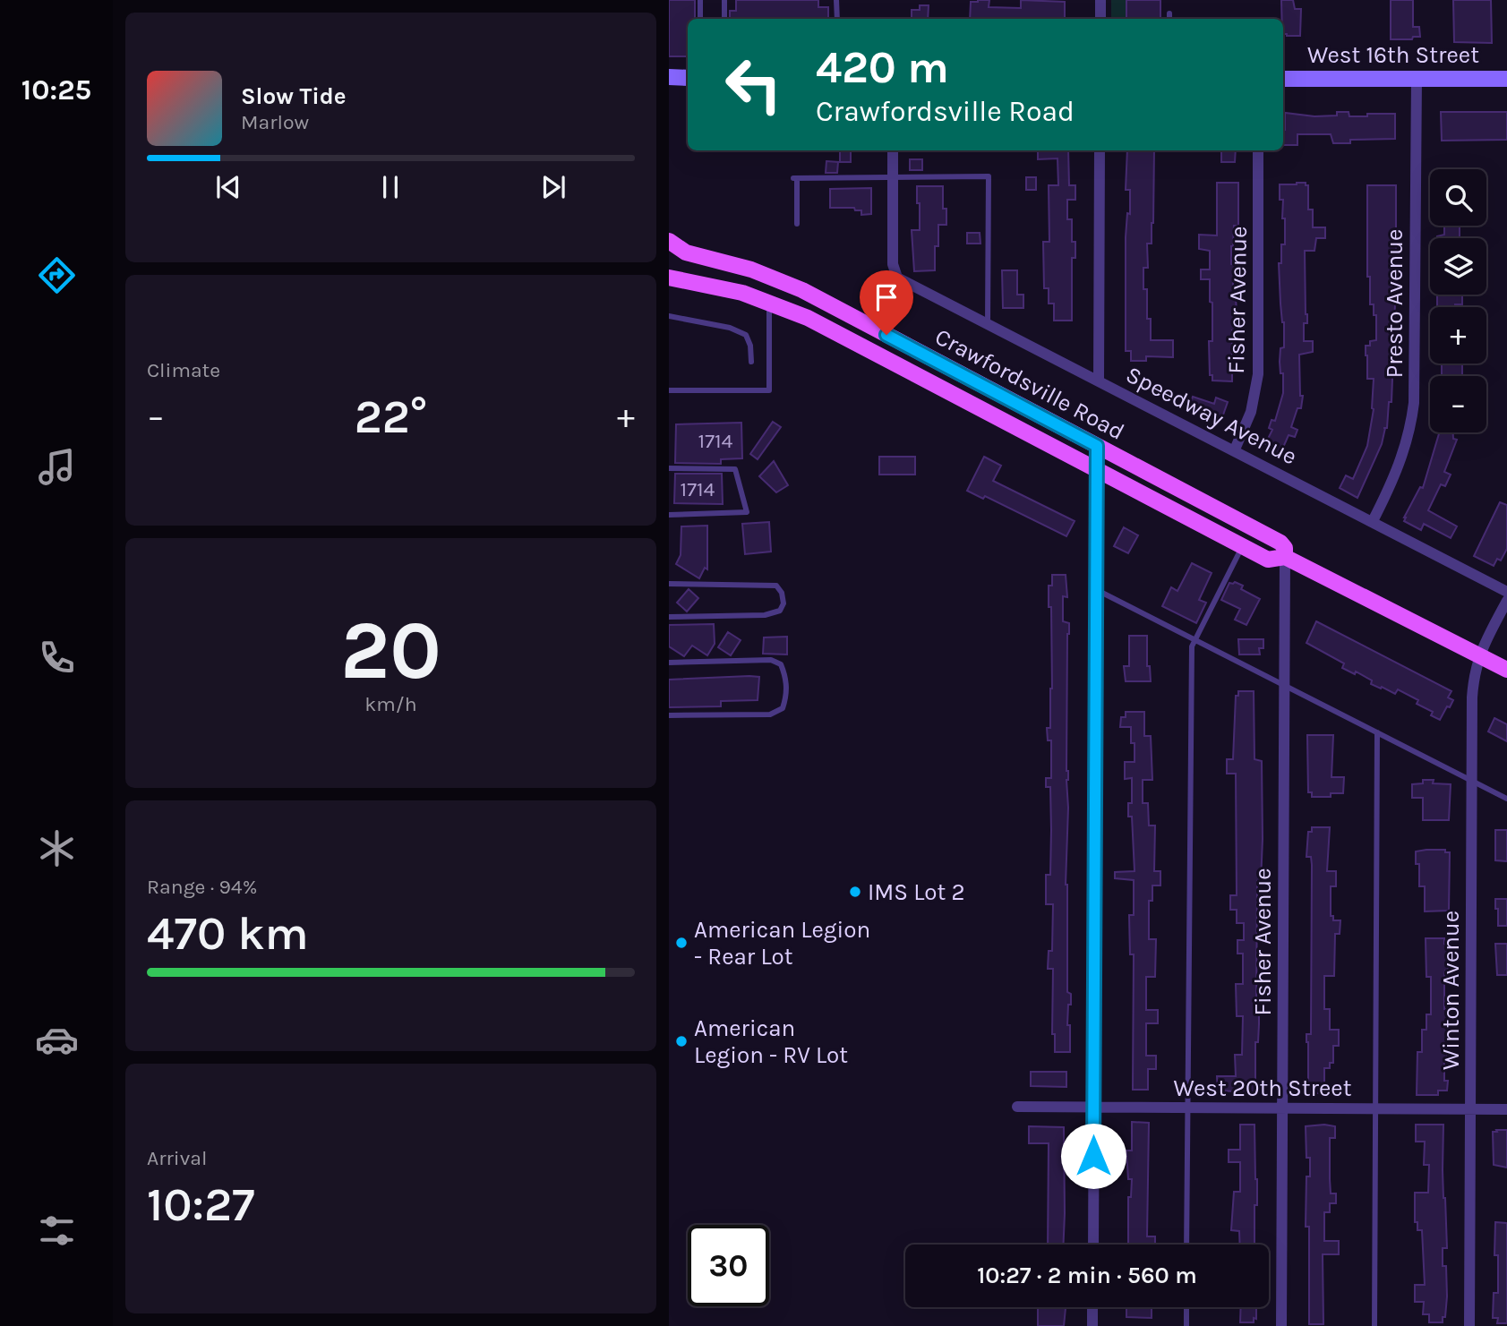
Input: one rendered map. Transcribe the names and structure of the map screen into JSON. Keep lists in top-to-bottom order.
{
  "streets": {
    "main road": ["Crawfordsville Road"],
    "street": [
      "West 16th Street",
      "Fisher Avenue",
      "Presto Avenue",
      "Speedway Avenue",
      "Winton Avenue",
      "West 20th Street"
    ]
  },
  "crossings": [
    ["West 16th Street", "Presto Avenue"],
    ["Fisher Avenue", "Crawfordsville Road"],
    ["Fisher Avenue", "Speedway Avenue"],
    ["Fisher Avenue", "West 20th Street"],
    ["Presto Avenue", "Speedway Avenue"],
    ["Crawfordsville Road", "Winton Avenue"],
    ["Winton Avenue", "West 20th Street"]
  ],
  "places": ["IMS Lot 2", "American Legion - Rear Lot", "American Legion - RV Lot"],
  "house_numbers": ["1714", "1714"],
  "page": {
    "tabs": "10:25",
    "turn": ["420 m", "Crawfordsville Road"],
    "song": ["Slow Tide", "Marlow"],
    "map_buttons": ["+", "−"],
    "tile": [
      "Climate",
      ["20", "km/h"],
      ["Range · 94%", "470 km"],
      ["Arrival", "10:27"]
    ],
    "heat": ["−", "22°", "+"],
    "limit": "30",
    "trip": "10:27 · 2 min · 560 m"
  }
}
